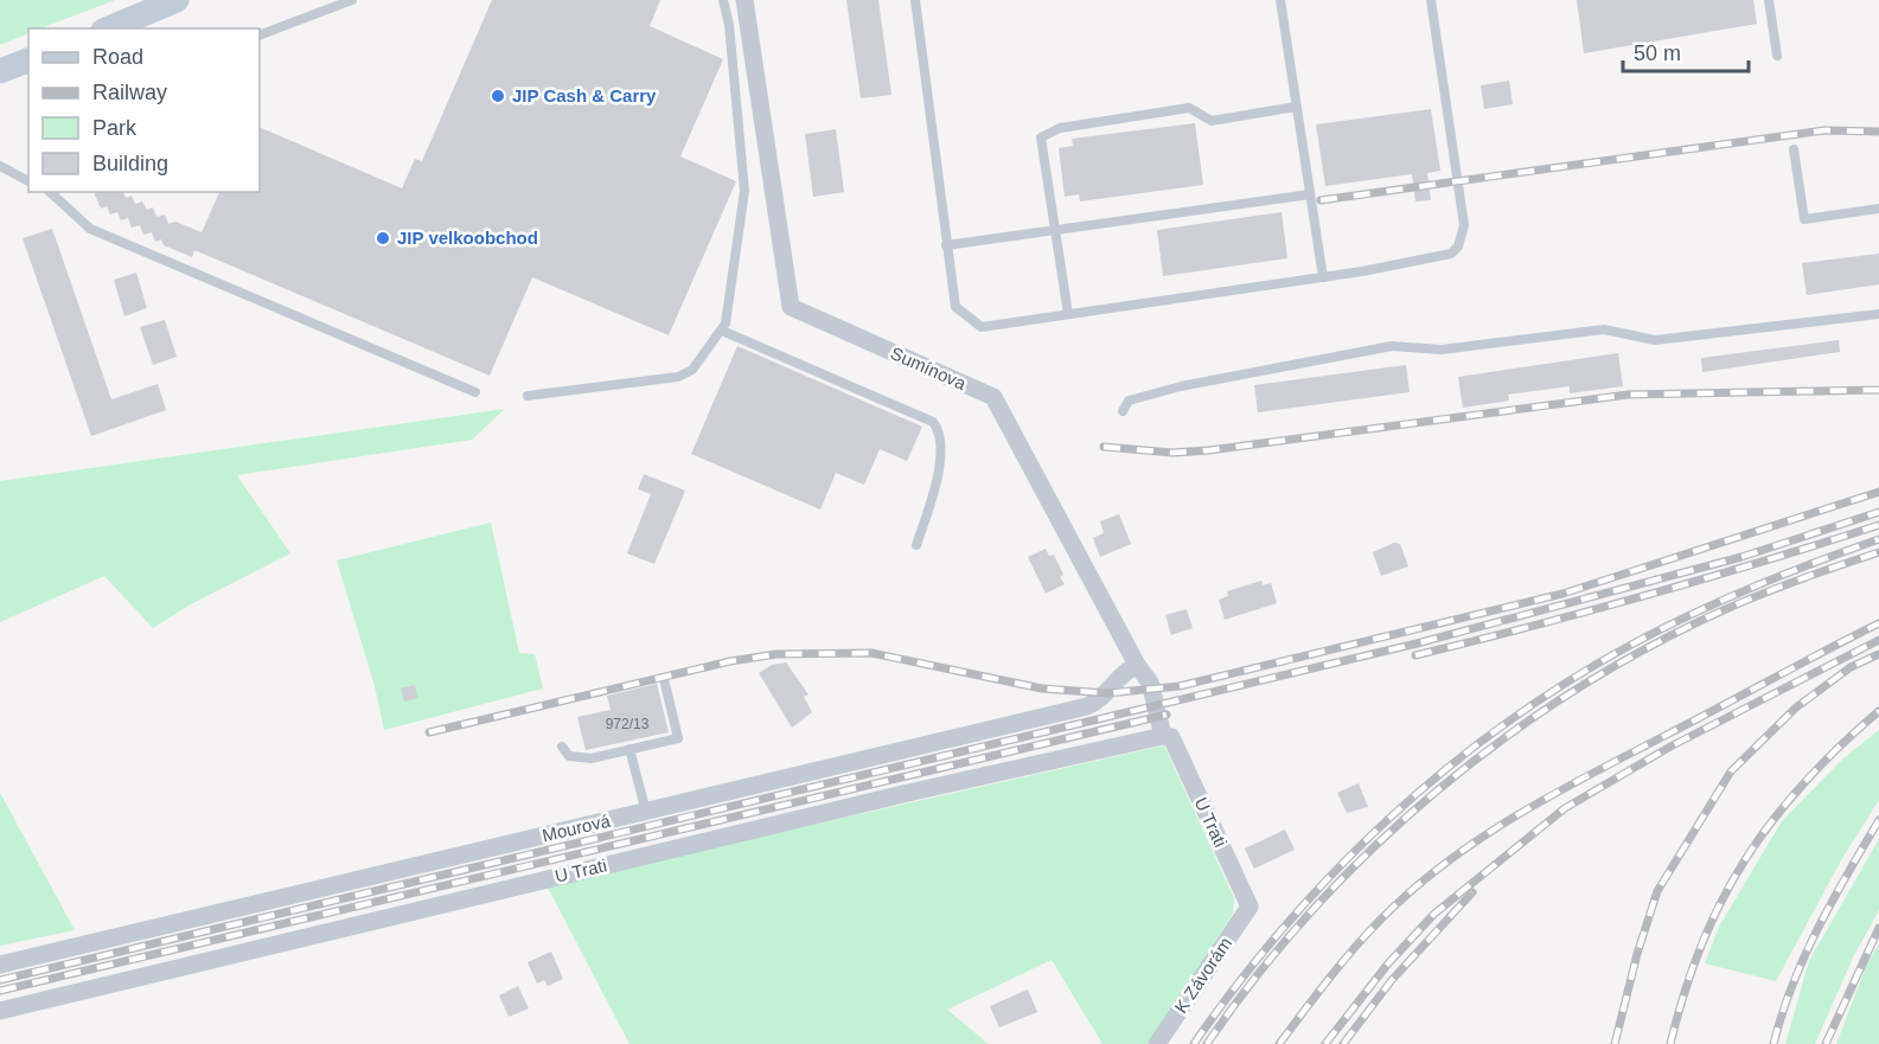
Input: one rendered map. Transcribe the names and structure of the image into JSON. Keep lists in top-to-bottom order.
{
  "streets": {
    "street": [
      "Sumínova",
      "U Trati",
      "Mourová",
      "K Závorám"
    ]
  },
  "crossings": [
    ["Sumínova", "U Trati"],
    ["Sumínova", "Mourová"],
    ["U Trati", "K Závorám"]
  ],
  "places": ["JIP Cash & Carry", "JIP velkoobchod"],
  "house_numbers": ["972/13"],
  "legend": [
    "Road",
    "Railway",
    "Park",
    "Building"
  ],
  "scale_bar": "50 m"
}
